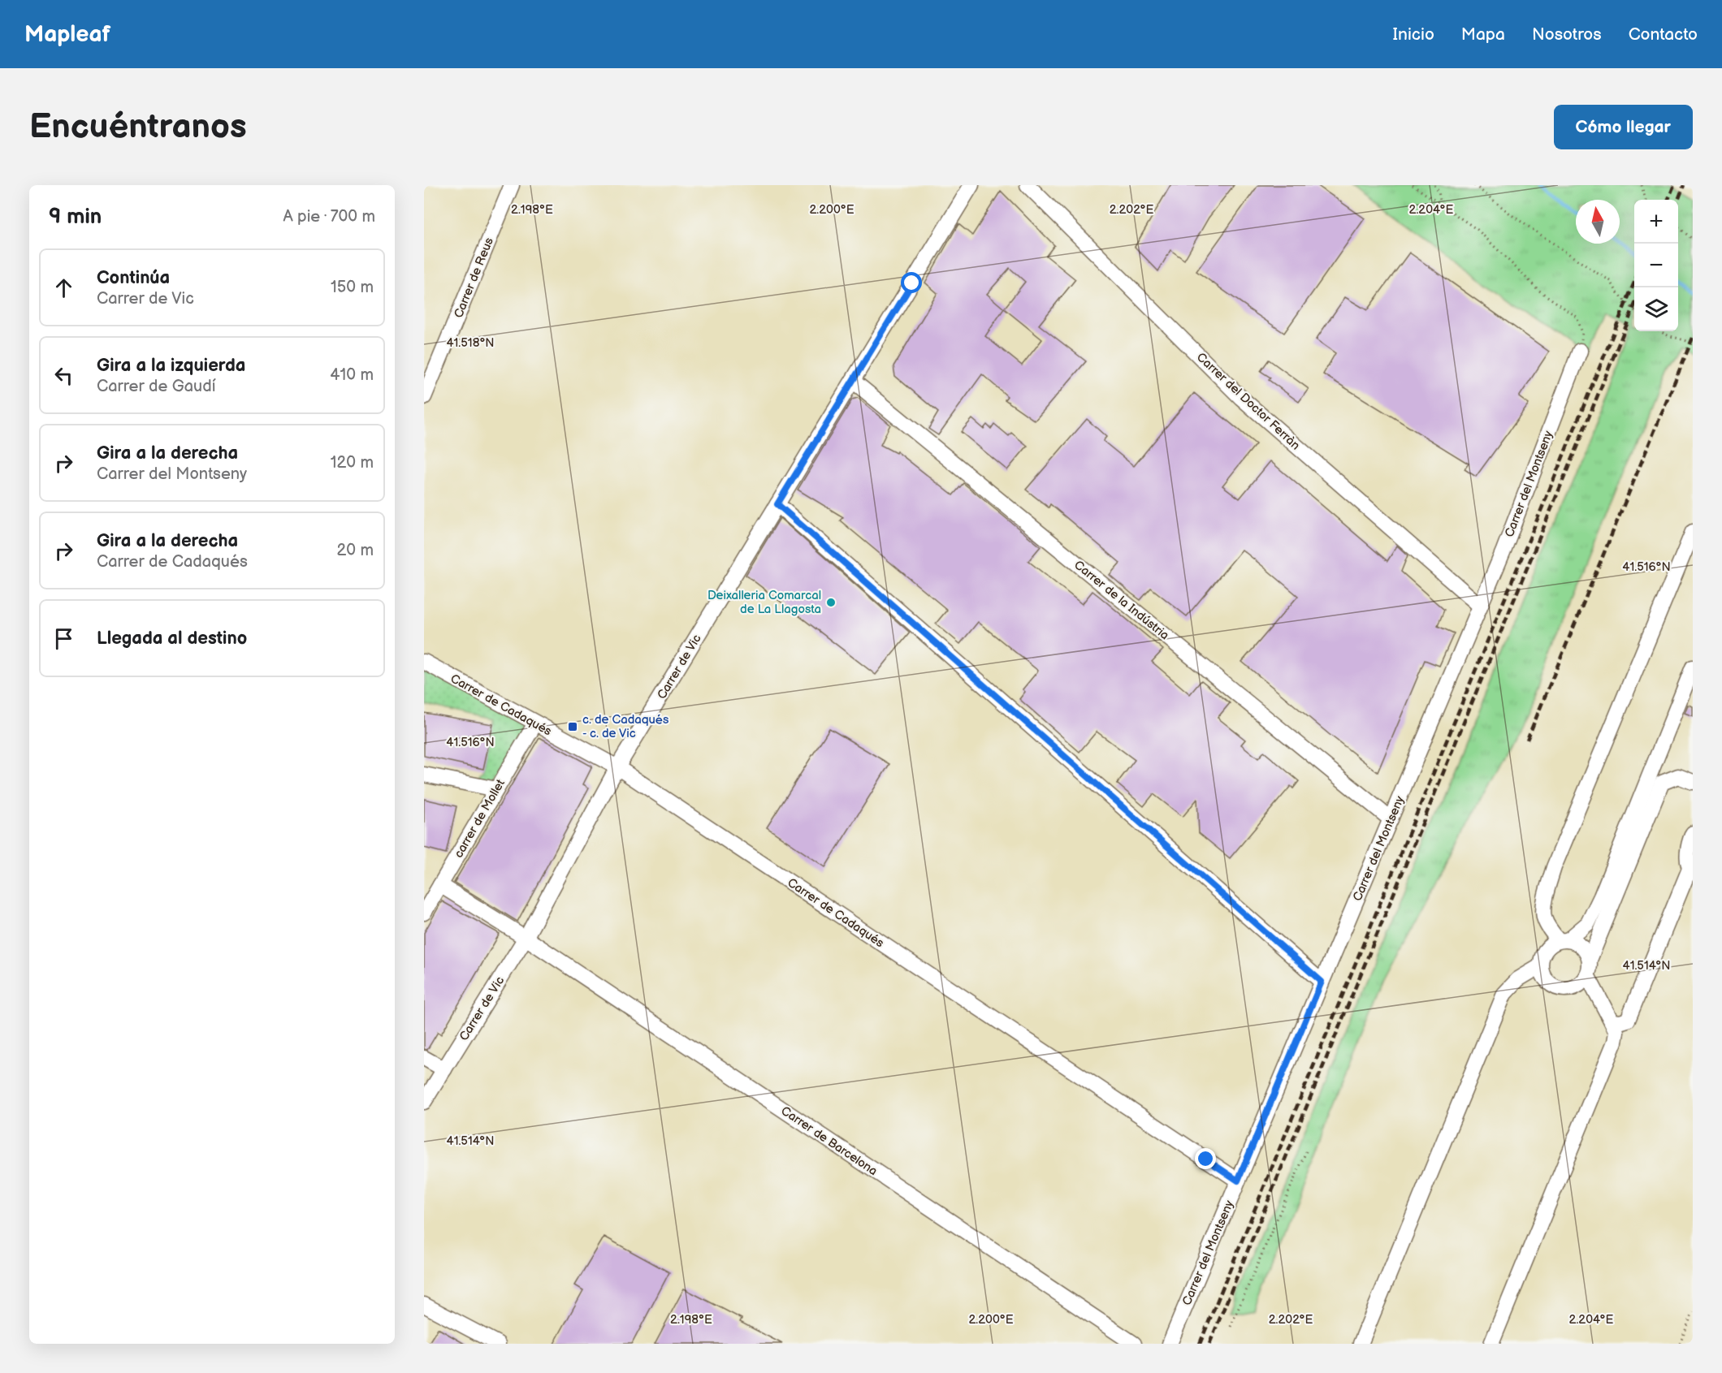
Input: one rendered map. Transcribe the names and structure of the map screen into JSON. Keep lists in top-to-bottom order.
{
  "streets": {
    "street": [
      "Carrer de Reus",
      "Carrer del Doctor Ferràn",
      "Carrer del Montseny",
      "Carrer de la Indústria",
      "Carrer de Vic",
      "Carrer de Cadaqués",
      "carrer de Mollet",
      "Carrer de Barcelona"
    ]
  },
  "crossings": [
    ["Carrer del Doctor Ferràn", "Carrer del Montseny"],
    ["Carrer del Montseny", "Carrer de la Indústria"],
    ["Carrer del Montseny", "Carrer de Cadaqués"],
    ["Carrer de la Indústria", "Carrer de Vic"],
    ["Carrer de Vic", "Carrer de Cadaqués"],
    ["Carrer de Vic", "Carrer de Barcelona"],
    ["Carrer de Cadaqués", "carrer de Mollet"],
    ["carrer de Mollet", "Carrer de Barcelona"]
  ],
  "places": {
    "other": ["Deixalleria Comarcal de La Llagosta"],
    "transit": ["c. de Cadaqués - c. de Vic"]
  },
  "north": "top",
  "page": {
    "header": "Mapleaf",
    "nav": [
      "Inicio",
      "Mapa",
      "Nosotros",
      "Contacto"
    ],
    "buttons": "Cómo llegar",
    "title": "Encuéntranos",
    "heading": ["9 min", "A pie · 700 m"],
    "map_buttons": ["+", "−"],
    "list": [
      ["Continúa", "Carrer de Vic", "150 m"],
      ["Gira a la izquierda", "Carrer de Gaudí", "410 m"],
      ["Gira a la derecha", "Carrer del Montseny", "120 m"],
      ["Gira a la derecha", "Carrer de Cadaqués", "20 m"],
      "Llegada al destino"
    ]
  },
  "coordinates": [
    "2.198°E",
    "2.200°E",
    "2.202°E",
    "2.204°E",
    "41.518°N",
    "41.516°N",
    "41.514°N"
  ]
}
